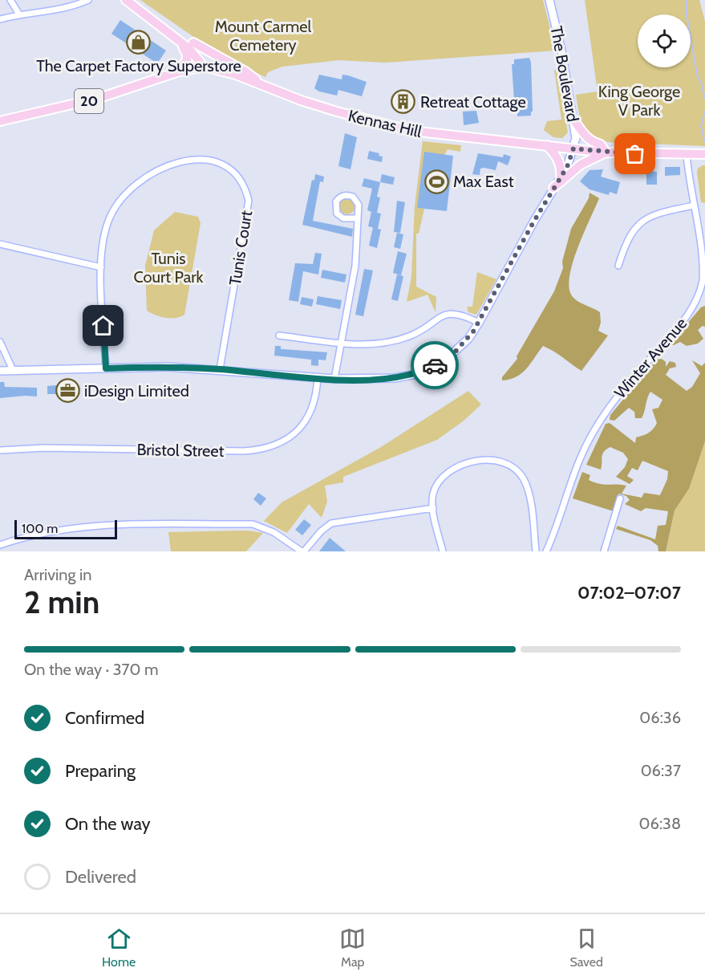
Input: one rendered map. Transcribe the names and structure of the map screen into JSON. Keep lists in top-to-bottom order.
{
  "streets": {
    "main road": ["20", "Kennas Hill"],
    "street": [
      "The Boulevard",
      "Tunis Court",
      "Winter Avenue",
      "Bristol Street"
    ]
  },
  "crossings": [
    ["The Boulevard", "Kennas Hill"],
    ["20", "Kennas Hill"],
    ["Kennas Hill", "Winter Avenue"]
  ],
  "parks": ["Mount Carmel Cemetery", "King George V Park", "Tunis Court Park"],
  "places": {
    "shop": ["The Carpet Factory Superstore"],
    "building": ["Retreat Cottage"],
    "sports": ["Max East"],
    "office": ["iDesign Limited"]
  },
  "scale_bar": "100 m",
  "page": {
    "scale": "100 m",
    "heading": ["2 min", "Arriving in", "07:02–07:07"],
    "bar": "On the way · 370 m",
    "list": [
      ["Confirmed", "06:36"],
      ["Preparing", "06:37"],
      ["On the way", "06:38"],
      "Delivered"
    ],
    "tabs": ["Home", "Map", "Saved"]
  }
}
